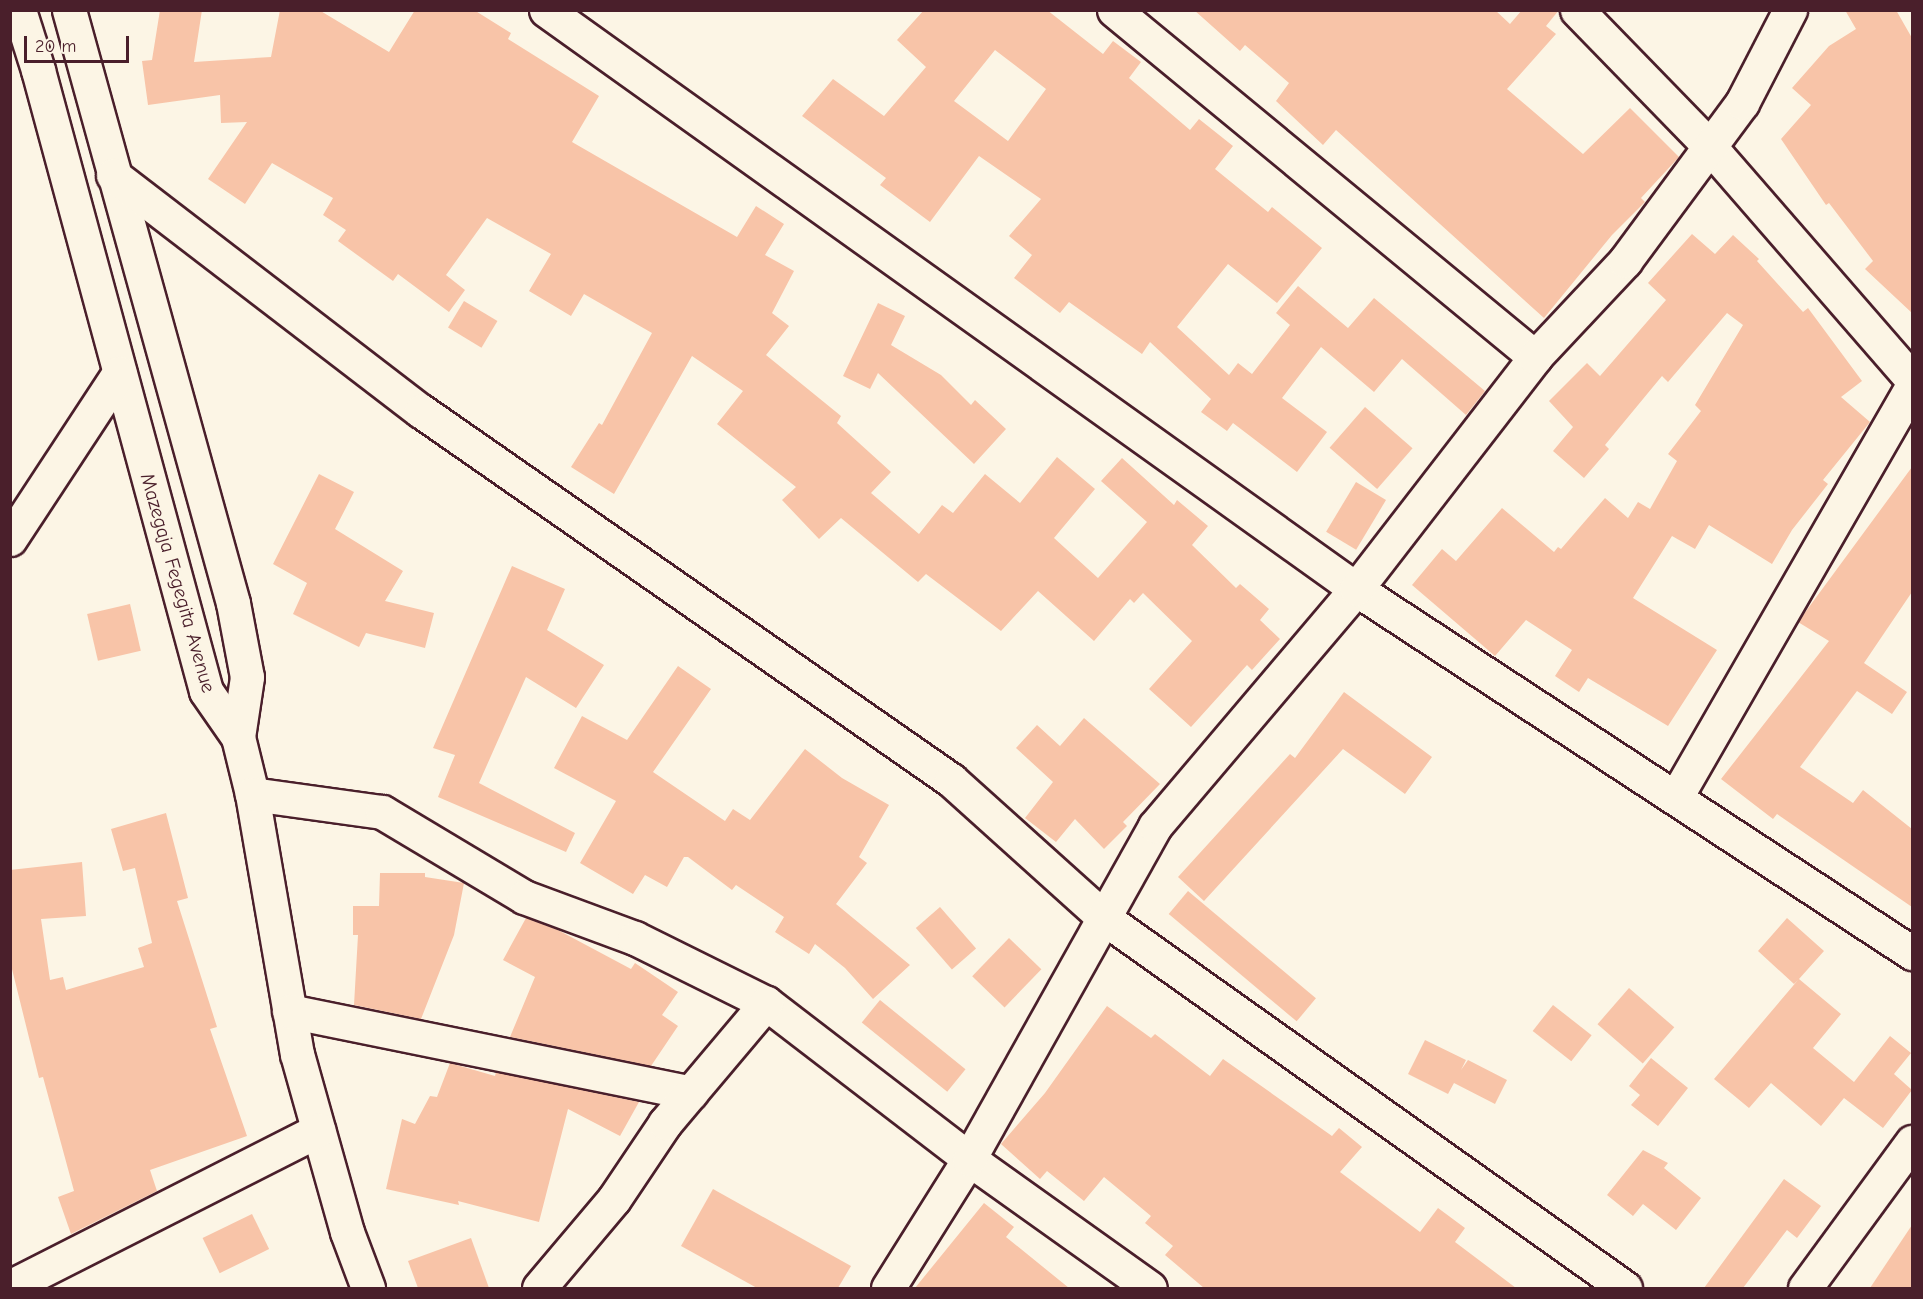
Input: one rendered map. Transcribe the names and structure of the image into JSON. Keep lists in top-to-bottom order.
{
  "streets": {
    "street": ["Mazegaja Fegegita Avenue"]
  },
  "scale_bar": "20 m"
}
